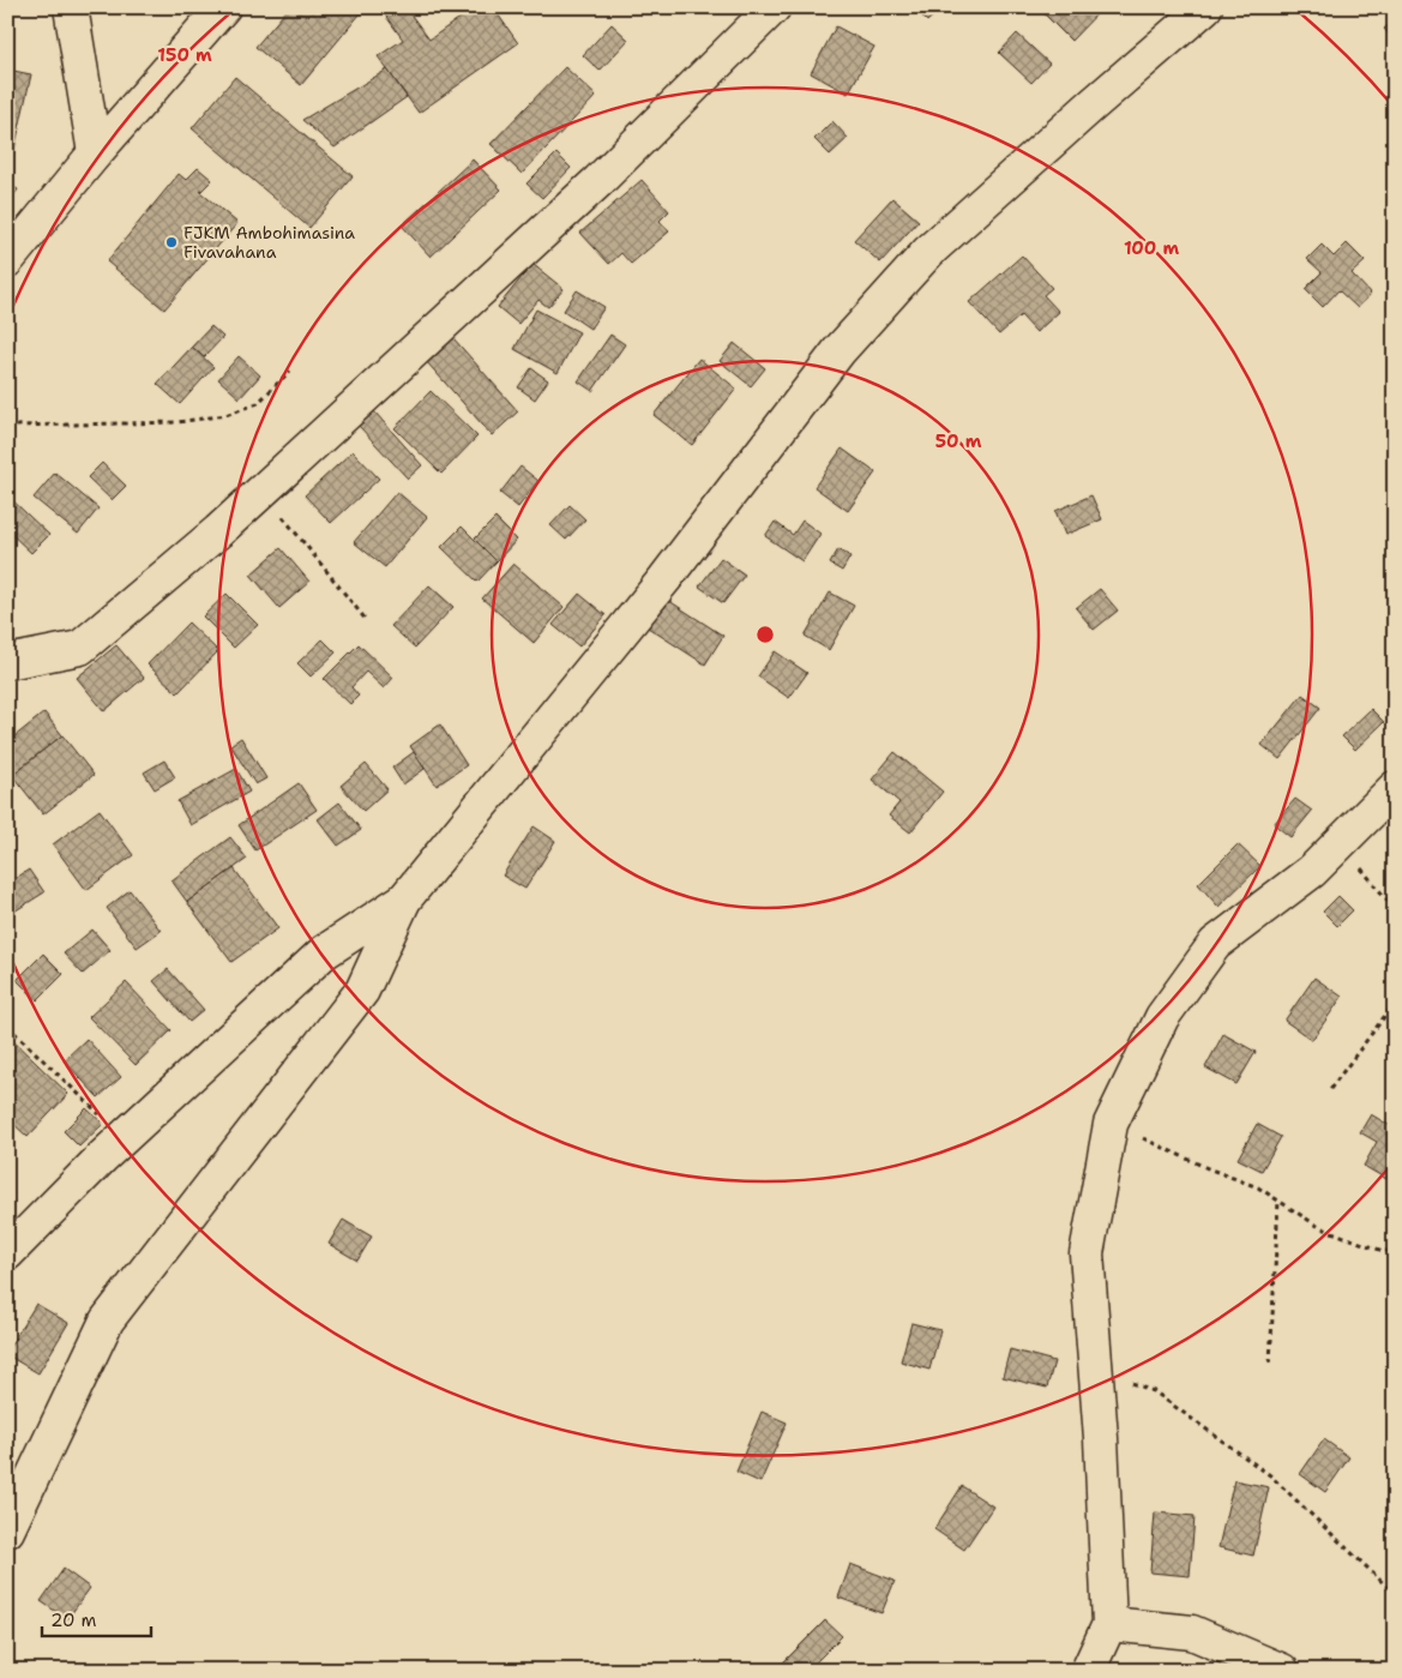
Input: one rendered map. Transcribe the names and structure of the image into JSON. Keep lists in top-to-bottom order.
{
  "places": ["FJKM Ambohimasina Fivavahana"],
  "scale_bar": "20 m",
  "rings": ["150 m", "100 m", "50 m"]
}
